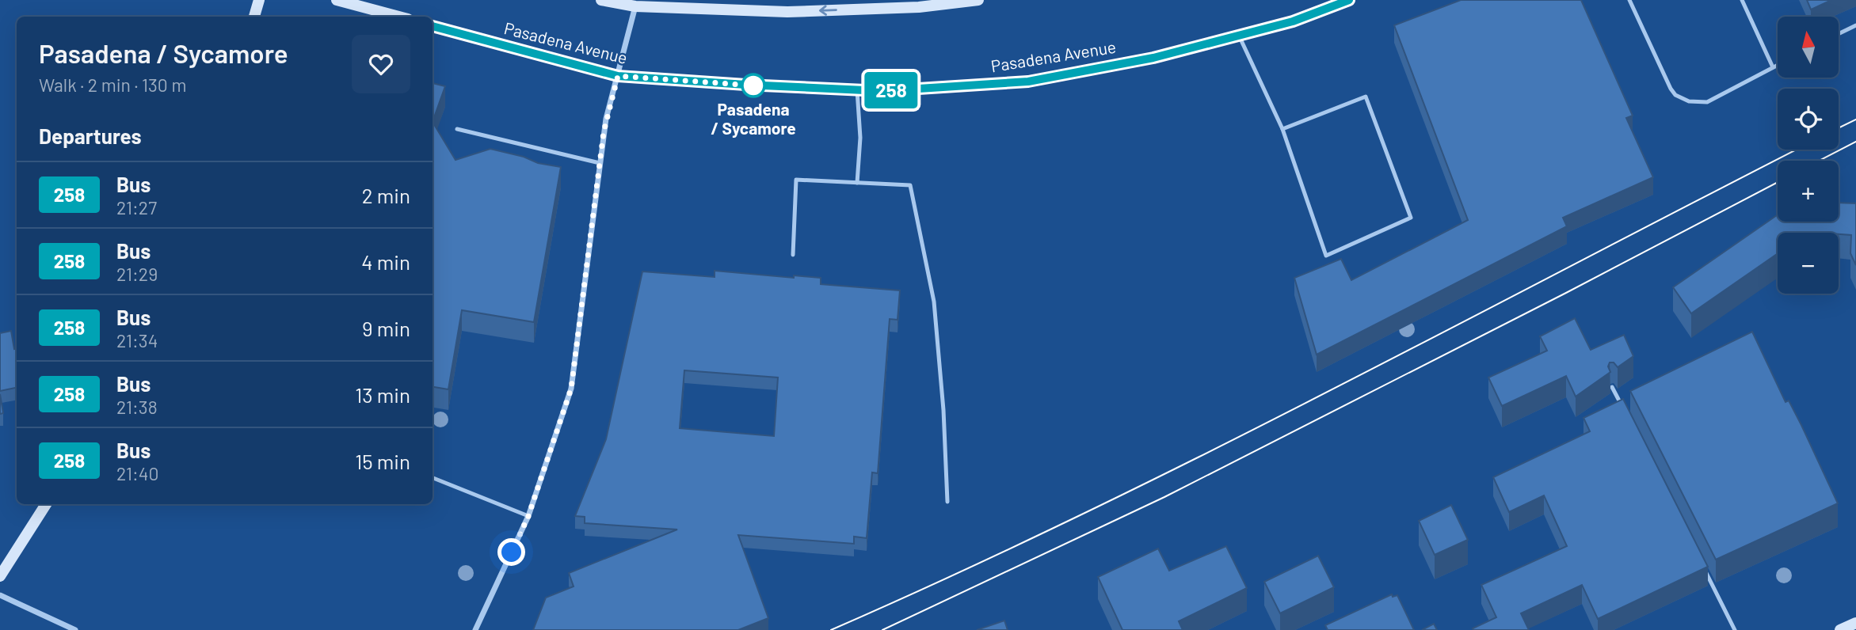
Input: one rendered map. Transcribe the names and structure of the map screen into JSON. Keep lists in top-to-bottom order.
{
  "streets": {
    "main road": ["Pasadena Avenue"]
  },
  "places": ["Pasadena / Sycamore"],
  "lines": ["bus line 258"],
  "north": "top",
  "page": {
    "on_map": "258",
    "map_buttons": ["+", "−"],
    "heading": [
      ["Pasadena / Sycamore", "Walk · 2 min · 130 m"],
      "Departures"
    ],
    "list": [
      {
        "mark": "258",
        "name": "Bus",
        "note": "21:27",
        "value": "2 min"
      },
      {
        "mark": "258",
        "name": "Bus",
        "note": "21:29",
        "value": "4 min"
      },
      {
        "mark": "258",
        "name": "Bus",
        "note": "21:34",
        "value": "9 min"
      },
      {
        "mark": "258",
        "name": "Bus",
        "note": "21:38",
        "value": "13 min"
      },
      {
        "mark": "258",
        "name": "Bus",
        "note": "21:40",
        "value": "15 min"
      }
    ]
  }
}
